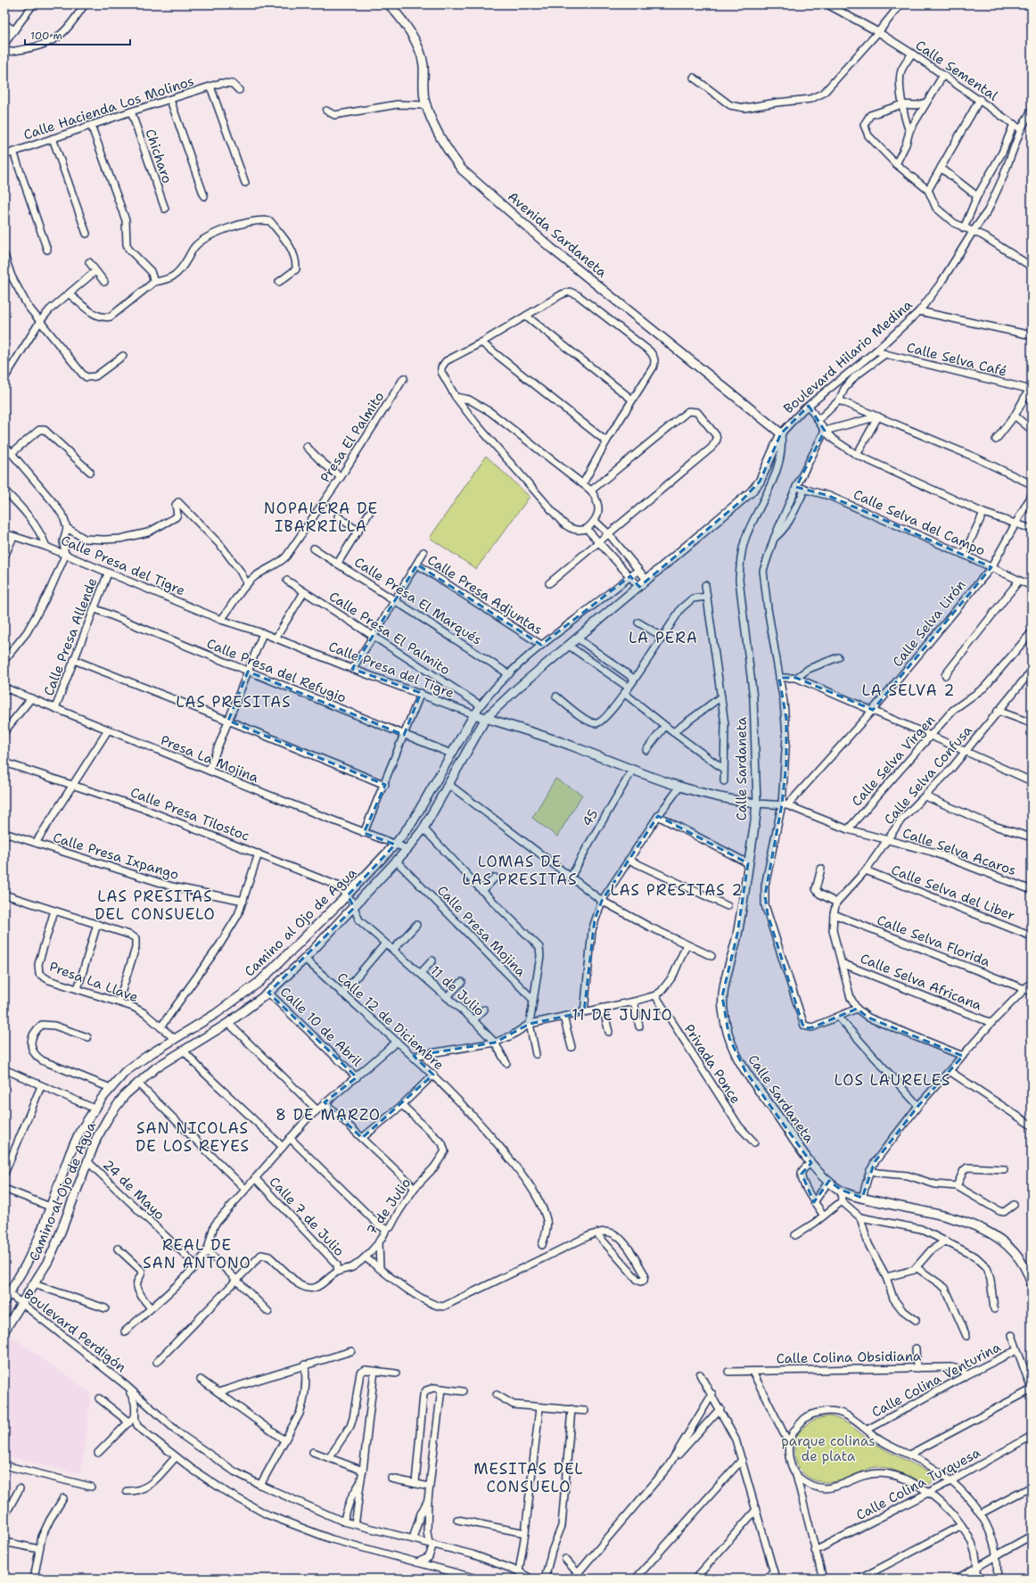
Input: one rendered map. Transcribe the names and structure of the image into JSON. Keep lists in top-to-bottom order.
{
  "streets": {
    "street": [
      "Calle Semental",
      "Calle Hacienda Los Molinos",
      "Chicharo",
      "Avenida Sardaneta",
      "Boulevard Hilario Medina",
      "Calle Selva Café",
      "Presa El Palmito",
      "Calle Selva del Campo",
      "Calle Presa del Tigre",
      "Calle Presa Adjuntas",
      "Calle Presa El Marqués",
      "Calle Selva Lirón",
      "Calle Presa El Palmito",
      "Calle Presa Allende",
      "Calle Presa del Refugio",
      "Presa La Mojina",
      "Calle Selva Virgen",
      "Calle Sardaneta",
      "Calle Selva Confusa",
      "Calle Presa Tilostoc",
      "45",
      "Calle Selva Acaros",
      "Calle Presa Ixpango",
      "Calle Selva del Liber",
      "Camino al Ojo de Agua",
      "Calle Presa Mojina",
      "Calle Selva Florida",
      "Presa La Llave",
      "Calle Selva Africana",
      "11 de Julio",
      "Calle 12 de Diciembre",
      "Calle 10 de Abril",
      "Privada Ponce",
      "24 de Mayo",
      "7 de Julio",
      "Calle 7 de Julio",
      "Boulevard Perdigón",
      "Calle Colina Obsidiana",
      "Calle Colina Venturina",
      "Calle Colina Turquesa"
    ]
  },
  "crossings": [
    ["Calle Semental", "Boulevard Hilario Medina"],
    ["Calle Hacienda Los Molinos", "Chicharo"],
    ["Avenida Sardaneta", "Boulevard Hilario Medina"],
    ["Avenida Sardaneta", "Calle Sardaneta"],
    ["Avenida Sardaneta", "Camino al Ojo de Agua"],
    ["Boulevard Hilario Medina", "Calle Selva Café"],
    ["Boulevard Hilario Medina", "Calle Sardaneta"],
    ["Boulevard Hilario Medina", "Camino al Ojo de Agua"],
    ["Presa El Palmito", "Calle Presa del Tigre"],
    ["Calle Selva del Campo", "Calle Selva Lirón"],
    ["Calle Presa del Tigre", "Calle Selva Lirón"],
    ["Calle Presa del Tigre", "Calle Presa Allende"],
    ["Calle Presa del Tigre", "Calle Sardaneta"],
    ["Calle Presa del Tigre", "45"],
    ["Calle Presa del Tigre", "Calle Selva Acaros"],
    ["Calle Presa del Tigre", "Camino al Ojo de Agua"],
    ["Calle Presa Adjuntas", "Camino al Ojo de Agua"],
    ["Calle Presa El Marqués", "Camino al Ojo de Agua"],
    ["Calle Selva Lirón", "Calle Selva Acaros"],
    ["Calle Presa El Palmito", "Camino al Ojo de Agua"],
    ["Calle Presa Allende", "Calle Presa del Refugio"],
    ["Calle Presa Allende", "Presa La Mojina"],
    ["Calle Presa del Refugio", "Camino al Ojo de Agua"],
    ["Presa La Mojina", "Camino al Ojo de Agua"],
    ["Calle Selva Virgen", "Calle Selva Acaros"],
    ["Calle Sardaneta", "Camino al Ojo de Agua"],
    ["Calle Selva Confusa", "Calle Selva Acaros"],
    ["Calle Selva Confusa", "Calle Selva del Liber"],
    ["Calle Selva Confusa", "Calle Selva Florida"],
    ["Calle Selva Confusa", "Calle Selva Africana"],
    ["Calle Presa Tilostoc", "Camino al Ojo de Agua"],
    ["Calle Presa Tilostoc", "11 de Julio"],
    ["Camino al Ojo de Agua", "Calle Presa Mojina"],
    ["Camino al Ojo de Agua", "Presa La Llave"],
    ["Camino al Ojo de Agua", "11 de Julio"],
    ["Camino al Ojo de Agua", "Calle 12 de Diciembre"],
    ["Camino al Ojo de Agua", "Calle 10 de Abril"],
    ["Camino al Ojo de Agua", "24 de Mayo"],
    ["Camino al Ojo de Agua", "Boulevard Perdigón"],
    ["7 de Julio", "Calle 7 de Julio"],
    ["Calle Colina Obsidiana", "Calle Colina Venturina"]
  ],
  "districts": [
    "NOPALERA DE IBARRILLA",
    "LA PERA",
    "LA SELVA 2",
    "LAS PRESITAS",
    "LOMAS DE LAS PRESITAS",
    "LAS PRESITAS 2",
    "LAS PRESITAS DEL CONSUELO",
    "11 DE JUNIO",
    "LOS LAURELES",
    "8 DE MARZO",
    "SAN NICOLAS DE LOS REYES",
    "REAL DE SAN ANTONO",
    "MESITAS DEL CONSUELO"
  ],
  "parks": ["parque colinas de plata"],
  "scale_bar": "100 m"
}
